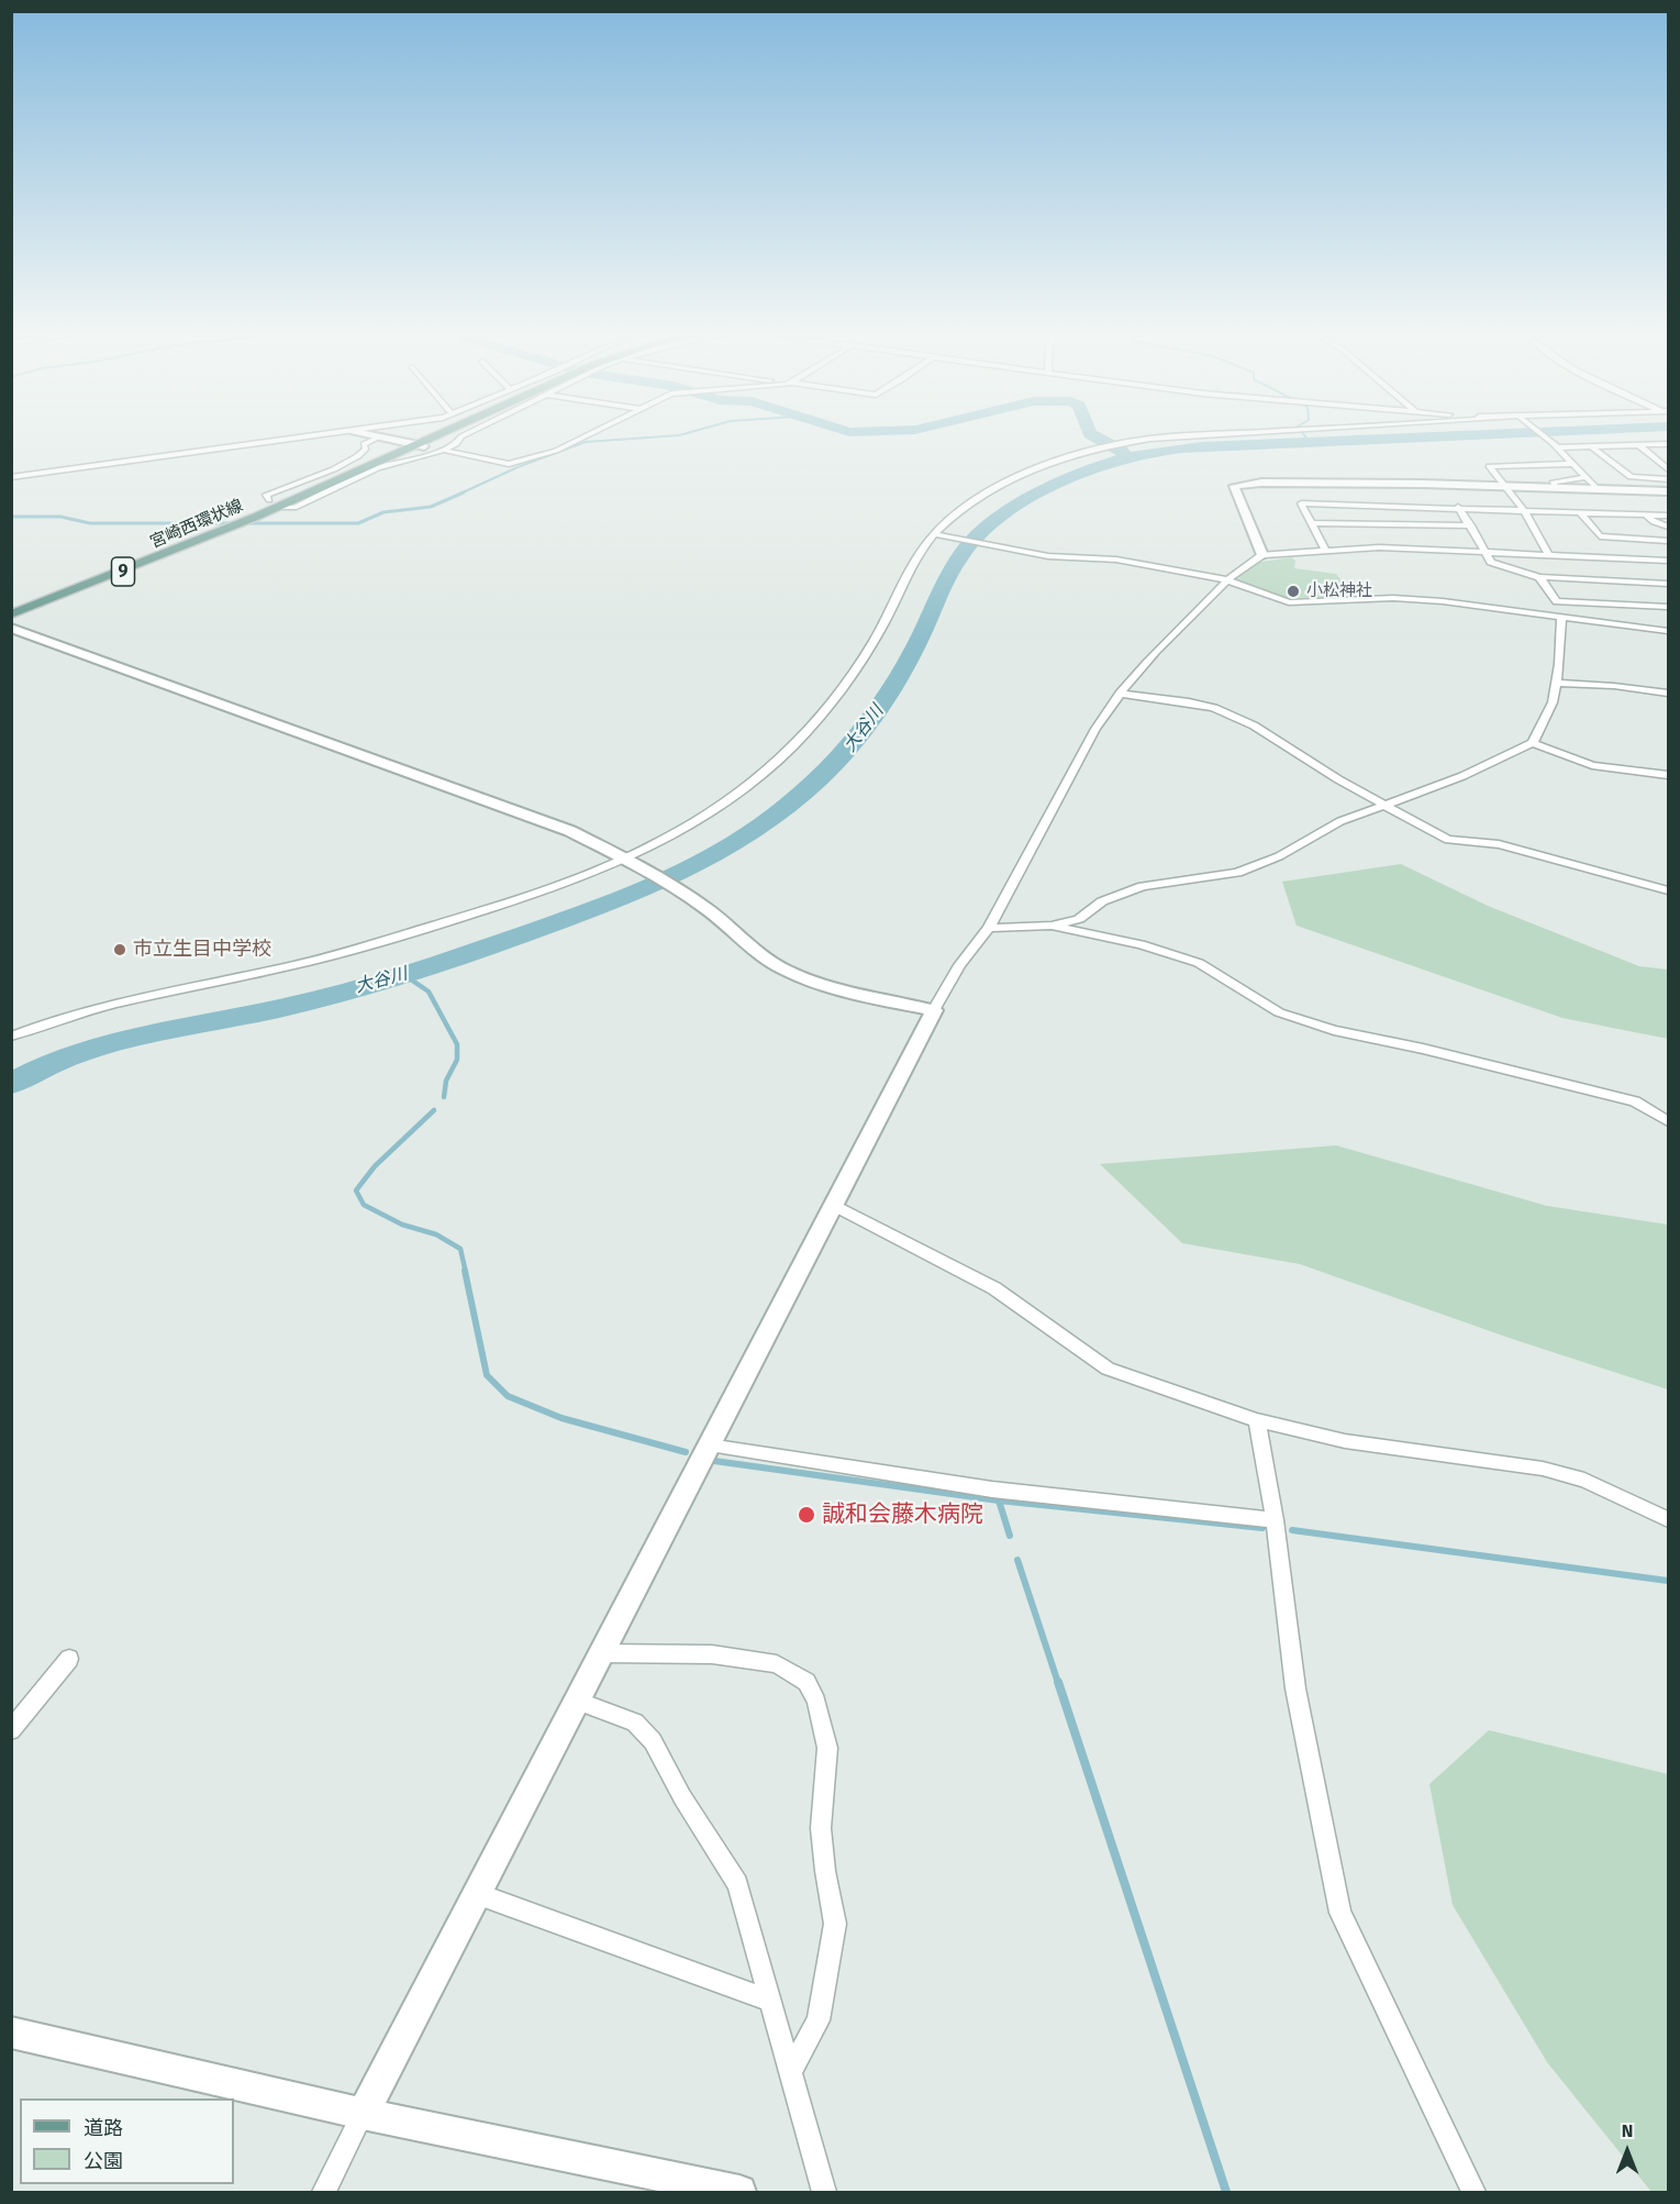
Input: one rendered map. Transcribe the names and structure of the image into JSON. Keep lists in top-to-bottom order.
{
  "streets": {
    "main road": ["宮崎西環状線", "9"]
  },
  "water": ["大谷川"],
  "places": ["小松神社", "市立生目中学校", "誠和会藤木病院"],
  "legend": ["道路", "公園"],
  "north": "top"
}
